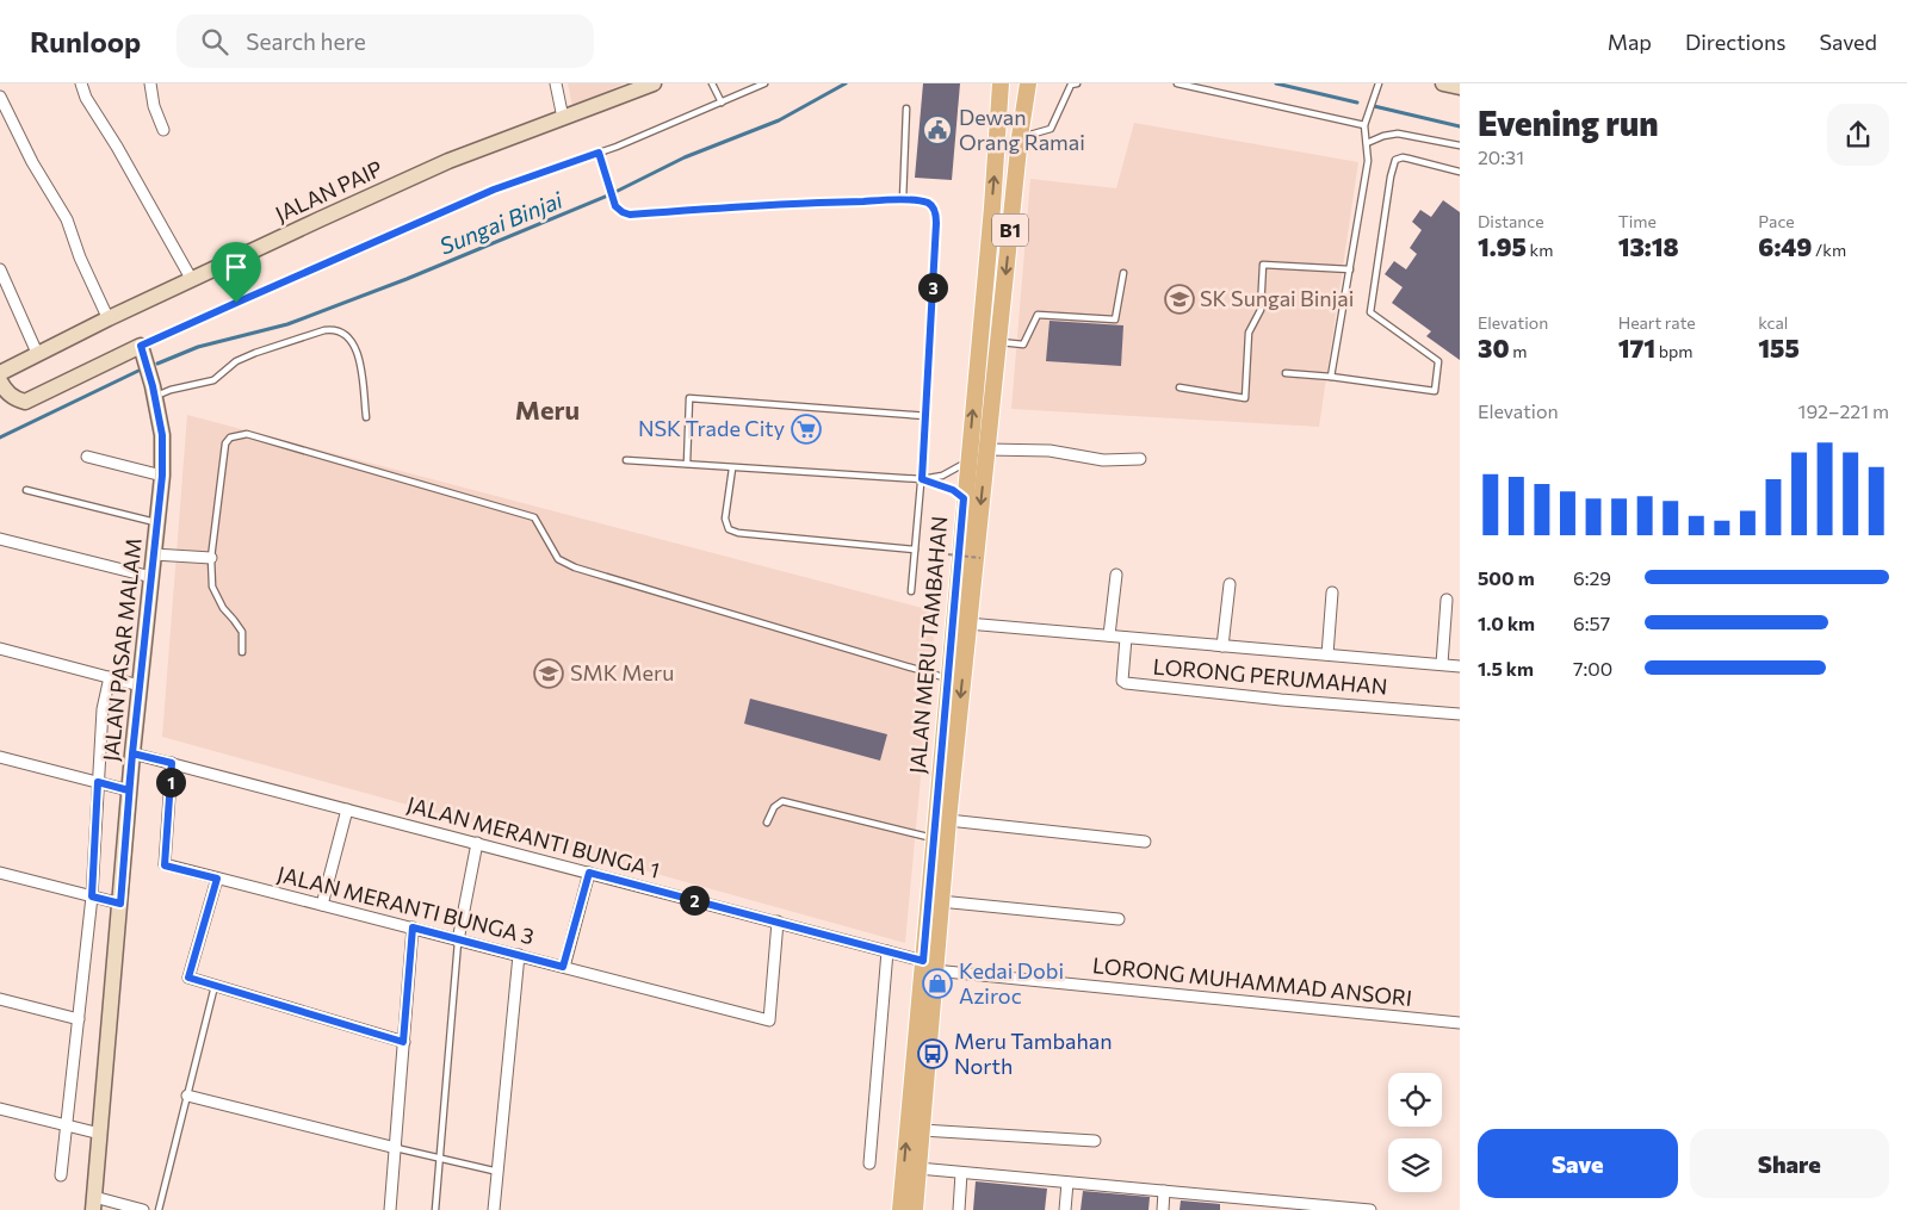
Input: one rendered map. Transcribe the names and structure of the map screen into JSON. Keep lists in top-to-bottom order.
{
  "streets": {
    "main road": ["B1", "JALAN MERU TAMBAHAN"],
    "street": [
      "JALAN PAIP",
      "JALAN PASAR MALAM",
      "LORONG PERUMAHAN",
      "JALAN MERANTI BUNGA 1",
      "JALAN MERANTI BUNGA 3",
      "LORONG MUHAMMAD ANSORI"
    ]
  },
  "crossings": [
    ["JALAN MERU TAMBAHAN", "JALAN MERANTI BUNGA 1"],
    ["JALAN MERU TAMBAHAN", "LORONG MUHAMMAD ANSORI"],
    ["JALAN PASAR MALAM", "JALAN MERANTI BUNGA 1"],
    ["JALAN MERANTI BUNGA 1", "JALAN MERANTI BUNGA 3"],
    ["JALAN MERANTI BUNGA 1", "LORONG MUHAMMAD ANSORI"]
  ],
  "districts": ["Meru"],
  "water": ["Sungai Binjai"],
  "places": {
    "public building": ["Dewan Orang Ramai"],
    "school or university": ["SK Sungai Binjai", "SMK Meru"],
    "supermarket": ["NSK Trade City"],
    "shop": ["Kedai Dobi Aziroc"],
    "bus stop": ["Meru Tambahan North"]
  },
  "page": {
    "header": "Runloop",
    "search": "Search here",
    "nav": ["Map", "Directions", "Saved"],
    "heading": ["Evening run", "20:31"],
    "stats": [
      ["Distance", "1.95 km"],
      ["Time", "13:18"],
      ["Pace", "6:49 /km"],
      ["Elevation", "30 m"],
      ["Heart rate", "171 bpm"],
      ["kcal", "155"]
    ],
    "pins": ["3", "1", "2"],
    "chart": ["Elevation", "192–221 m"],
    "list": [
      {
        "name": "500 m",
        "note": "6:29"
      },
      {
        "name": "1.0 km",
        "note": "6:57"
      },
      {
        "name": "1.5 km",
        "note": "7:00"
      }
    ],
    "buttons": ["Save", "Share"]
  }
}
